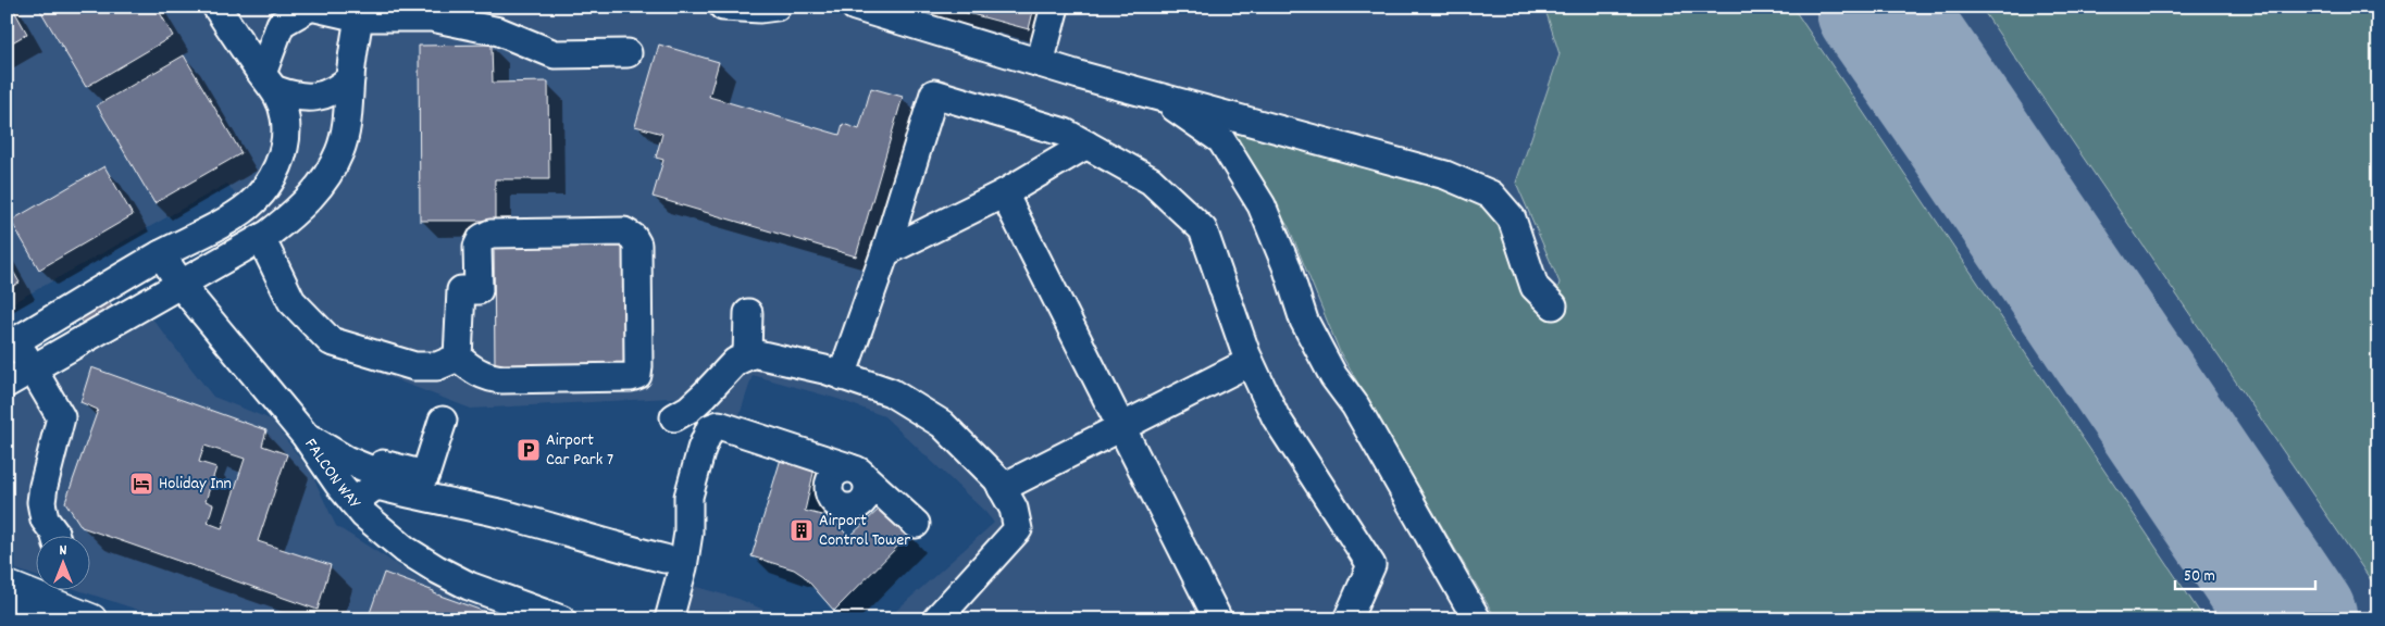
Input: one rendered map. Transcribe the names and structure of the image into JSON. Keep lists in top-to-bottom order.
{
  "streets": {
    "street": ["FALCON WAY"]
  },
  "places": {
    "parking": ["Airport Car Park 7"],
    "hotel": ["Holiday Inn"],
    "building": ["Airport Control Tower"]
  },
  "scale_bar": "50 m",
  "north": "top"
}
